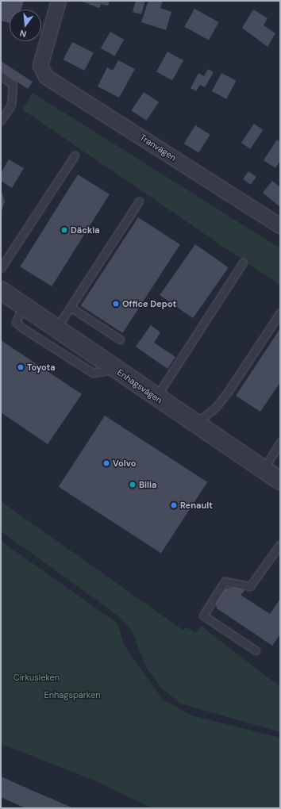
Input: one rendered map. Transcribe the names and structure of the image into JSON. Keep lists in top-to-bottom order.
{
  "streets": {
    "street": ["Tranvägen", "Enhagsvägen"]
  },
  "parks": ["Cirkusleken", "Enhagsparken"],
  "places": [
    "Däckia",
    "Office Depot",
    "Toyota",
    "Volvo",
    "Bilia",
    "Renault"
  ],
  "north": "bottom"
}
